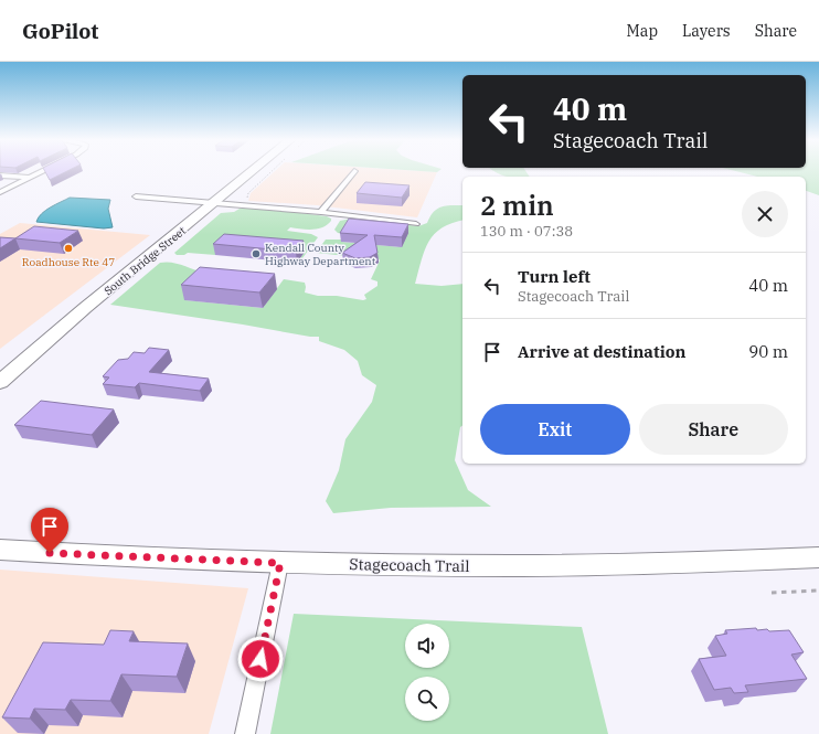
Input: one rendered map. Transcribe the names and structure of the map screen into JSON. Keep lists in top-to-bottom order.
{
  "streets": {
    "highway": ["South Bridge Street"],
    "main road": ["Stagecoach Trail"]
  },
  "places": ["Roadhouse Rte 47", "Kendall County Highway Department"],
  "page": {
    "header": "GoPilot",
    "nav": ["Map", "Layers", "Share"],
    "turn": ["40 m", "Stagecoach Trail"],
    "heading": ["2 min", "130 m · 07:38"],
    "list": [
      {
        "name": "Turn left",
        "note": "Stagecoach Trail",
        "value": "40 m"
      },
      {
        "name": "Arrive at destination",
        "value": "90 m"
      }
    ],
    "buttons": ["Exit", "Share"]
  }
}
